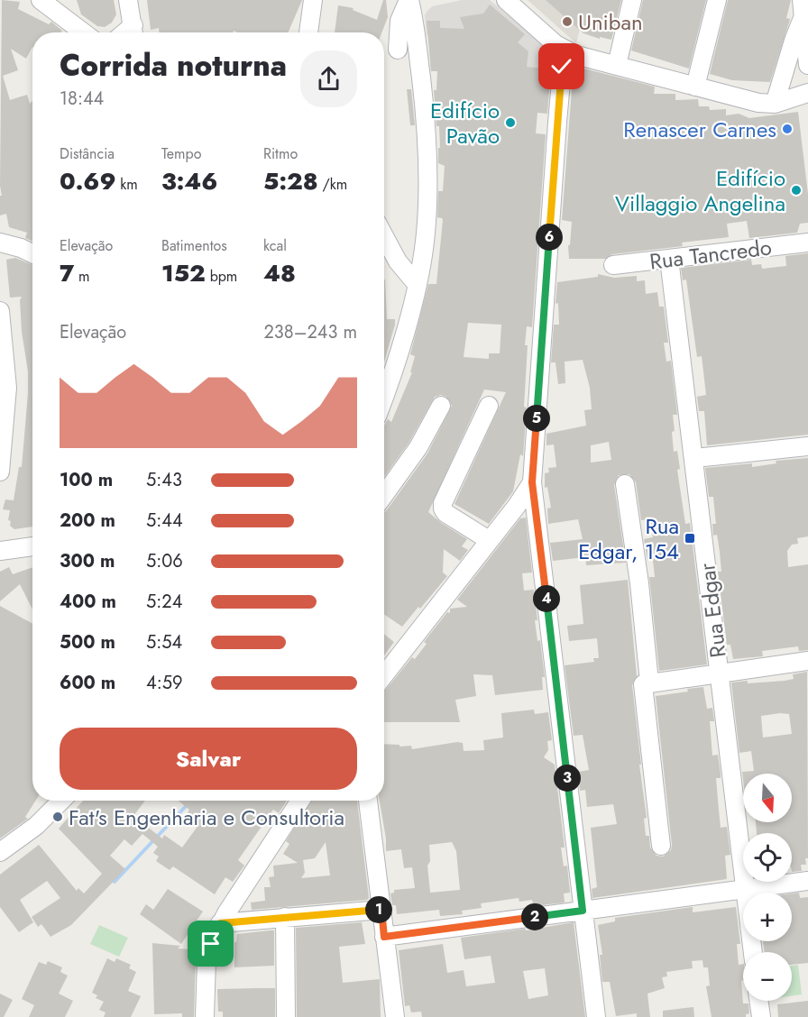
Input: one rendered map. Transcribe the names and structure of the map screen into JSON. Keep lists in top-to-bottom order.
{
  "streets": {
    "street": ["Rua Tancredo", "Rua Edgar"]
  },
  "crossings": [
    ["Rua Tancredo", "Rua Edgar"]
  ],
  "places": {
    "other": [
      "Uniban",
      "Edifício Pavão",
      "Renascer Carnes",
      "Edifício Villaggio Angelina",
      "Fat's Engenharia e Consultoria"
    ],
    "transit": ["Rua Edgar, 154"]
  },
  "north": "bottom",
  "page": {
    "heading": ["Corrida noturna", "18:44"],
    "stats": [
      ["Distância", "0.69 km"],
      ["Tempo", "3:46"],
      ["Ritmo", "5:28 /km"],
      ["Elevação", "7 m"],
      ["Batimentos", "152 bpm"],
      ["kcal", "48"]
    ],
    "pins": [
      "6",
      "5",
      "4",
      "3",
      "1",
      "2"
    ],
    "chart": ["Elevação", "238–243 m"],
    "list": [
      {
        "name": "100 m",
        "note": "5:43"
      },
      {
        "name": "200 m",
        "note": "5:44"
      },
      {
        "name": "300 m",
        "note": "5:06"
      },
      {
        "name": "400 m",
        "note": "5:24"
      },
      {
        "name": "500 m",
        "note": "5:54"
      },
      {
        "name": "600 m",
        "note": "4:59"
      }
    ],
    "buttons": "Salvar",
    "map_buttons": ["+", "−"]
  }
}
